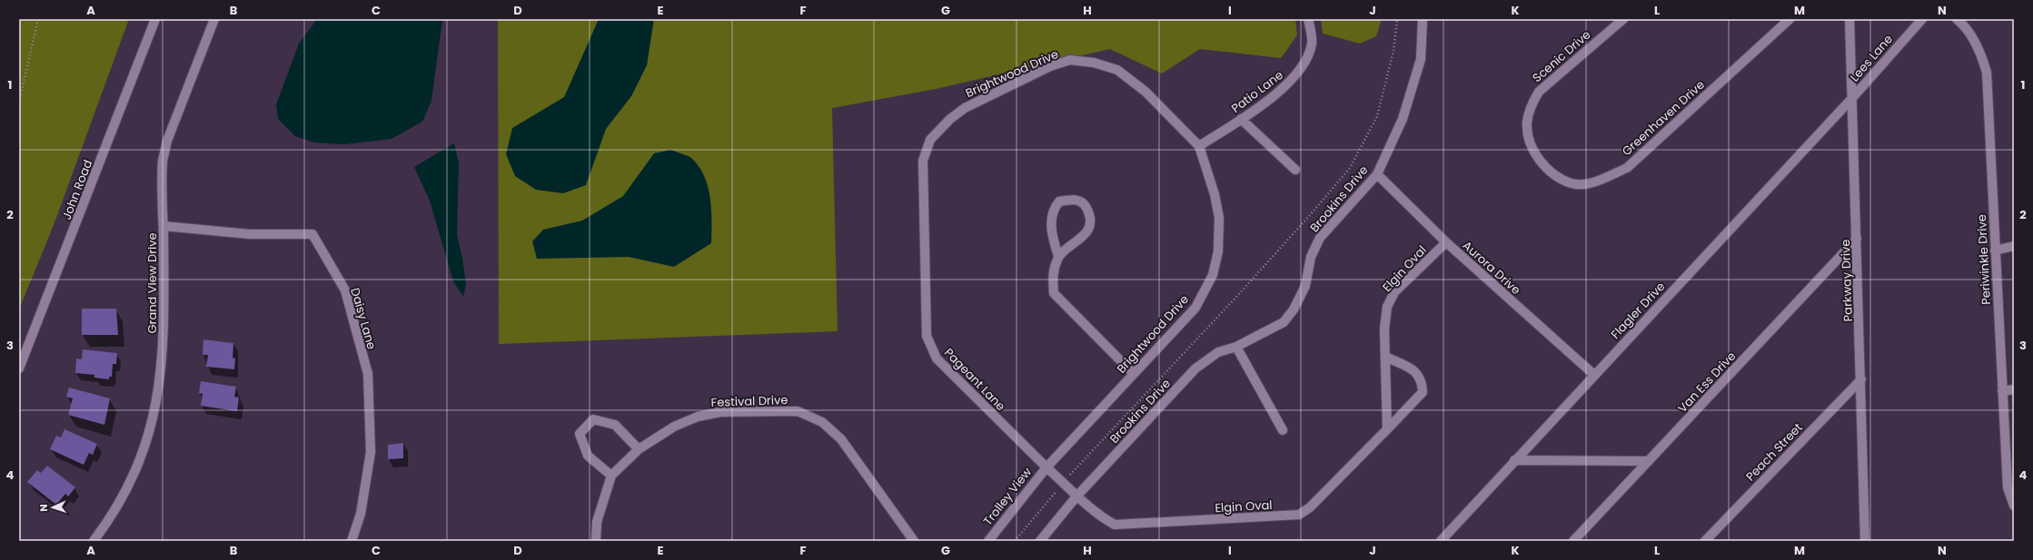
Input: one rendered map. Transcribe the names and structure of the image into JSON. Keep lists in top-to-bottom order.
{
  "streets": {
    "street": [
      "Scenic Drive",
      "Lees Lane",
      "Brightwood Drive",
      "Patio Lane",
      "Greenhaven Drive",
      "John Road",
      "Brookins Drive",
      "Periwinkle Drive",
      "Aurora Drive",
      "Elgin Oval",
      "Parkway Drive",
      "Grand View Drive",
      "Flagler Drive",
      "Daisy Lane",
      "Pageant Lane",
      "Van Ess Drive",
      "Festival Drive",
      "Peach Street",
      "Trolley View"
    ]
  },
  "crossings": [
    ["Scenic Drive", "Greenhaven Drive"],
    ["Lees Lane", "Parkway Drive"],
    ["Lees Lane", "Flagler Drive"],
    ["Brightwood Drive", "Patio Lane"],
    ["Brightwood Drive", "Pageant Lane"],
    ["Brightwood Drive", "Trolley View"],
    ["Brookins Drive", "Aurora Drive"],
    ["Brookins Drive", "Elgin Oval"],
    ["Brookins Drive", "Pageant Lane"],
    ["Aurora Drive", "Elgin Oval"],
    ["Aurora Drive", "Flagler Drive"],
    ["Elgin Oval", "Pageant Lane"],
    ["Parkway Drive", "Flagler Drive"],
    ["Parkway Drive", "Van Ess Drive"],
    ["Parkway Drive", "Peach Street"],
    ["Grand View Drive", "Daisy Lane"],
    ["Pageant Lane", "Trolley View"]
  ],
  "north": "left",
  "grid": {
    "columns": [
      "A",
      "B",
      "C",
      "D",
      "E",
      "F",
      "G",
      "H",
      "I",
      "J",
      "K",
      "L",
      "M",
      "N"
    ],
    "rows": [
      "1",
      "2",
      "3",
      "4"
    ]
  }
}
